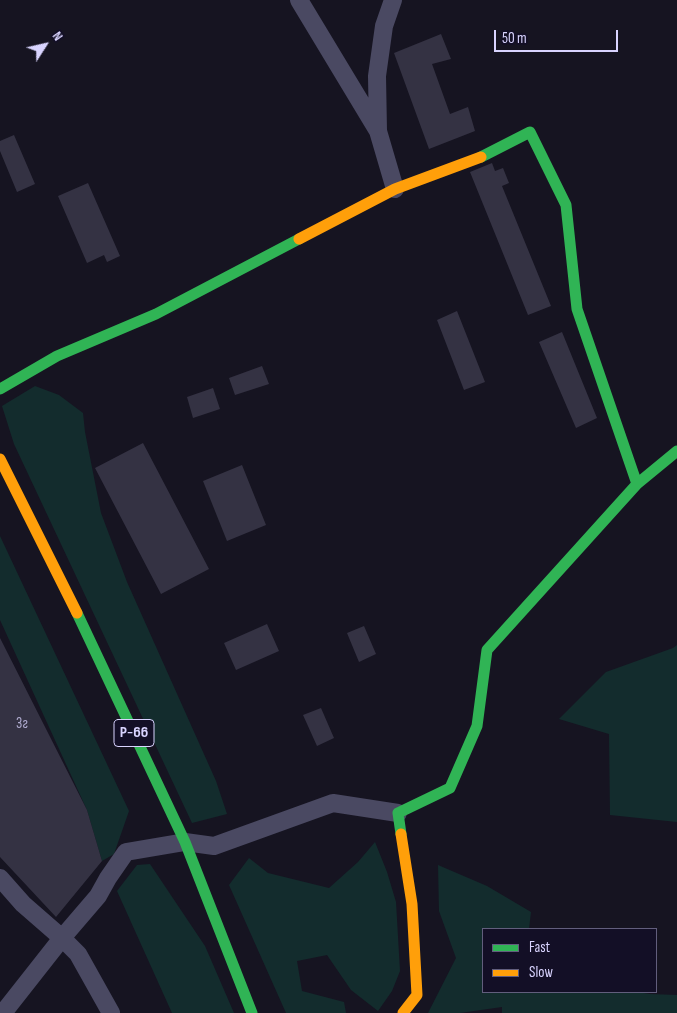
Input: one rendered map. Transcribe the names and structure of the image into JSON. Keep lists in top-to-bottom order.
{
  "streets": {
    "street": ["Р-66"]
  },
  "house_numbers": ["3г"],
  "legend": ["Fast", "Slow"],
  "scale_bar": "50 m",
  "north": "top right"
}
